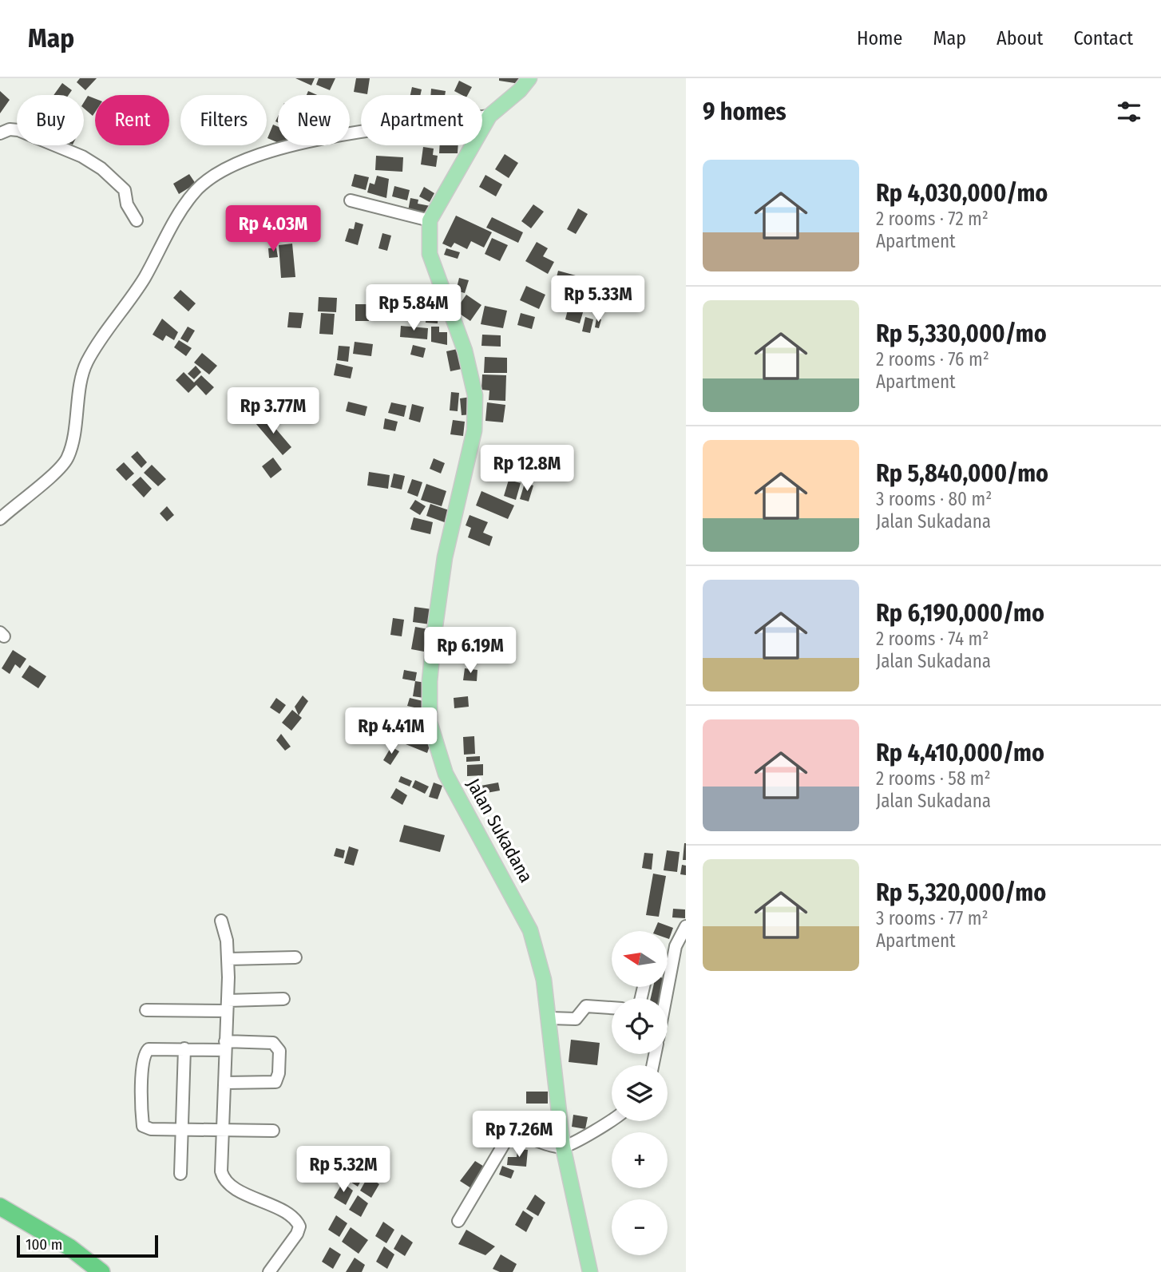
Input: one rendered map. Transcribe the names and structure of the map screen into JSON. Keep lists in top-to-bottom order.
{
  "streets": {
    "main road": ["Jalan Sukadana"]
  },
  "scale_bar": "100 m",
  "north": "left",
  "page": {
    "header": "Map",
    "nav": [
      "Home",
      "Map",
      "About",
      "Contact"
    ],
    "heading": "9 homes",
    "chip": [
      "Buy",
      "Rent",
      "Filters",
      "New",
      "Apartment"
    ],
    "list": [
      {
        "name": "Rp 4,030,000/mo",
        "note": "2 rooms · 72 m² · Apartment"
      },
      {
        "name": "Rp 5,330,000/mo",
        "note": "2 rooms · 76 m² · Apartment"
      },
      {
        "name": "Rp 5,840,000/mo",
        "note": "3 rooms · 80 m² · Jalan Sukadana"
      },
      {
        "name": "Rp 6,190,000/mo",
        "note": "2 rooms · 74 m² · Jalan Sukadana"
      },
      {
        "name": "Rp 4,410,000/mo",
        "note": "2 rooms · 58 m² · Jalan Sukadana"
      },
      {
        "name": "Rp 5,320,000/mo",
        "note": "3 rooms · 77 m² · Apartment"
      }
    ],
    "price": [
      "Rp 4.03M",
      "Rp 5.33M",
      "Rp 5.84M",
      "Rp 3.77M",
      "Rp 12.8M",
      "Rp 6.19M",
      "Rp 4.41M",
      "Rp 7.26M",
      "Rp 5.32M"
    ],
    "map_buttons": ["+", "−"],
    "scale": "100 m"
  }
}
